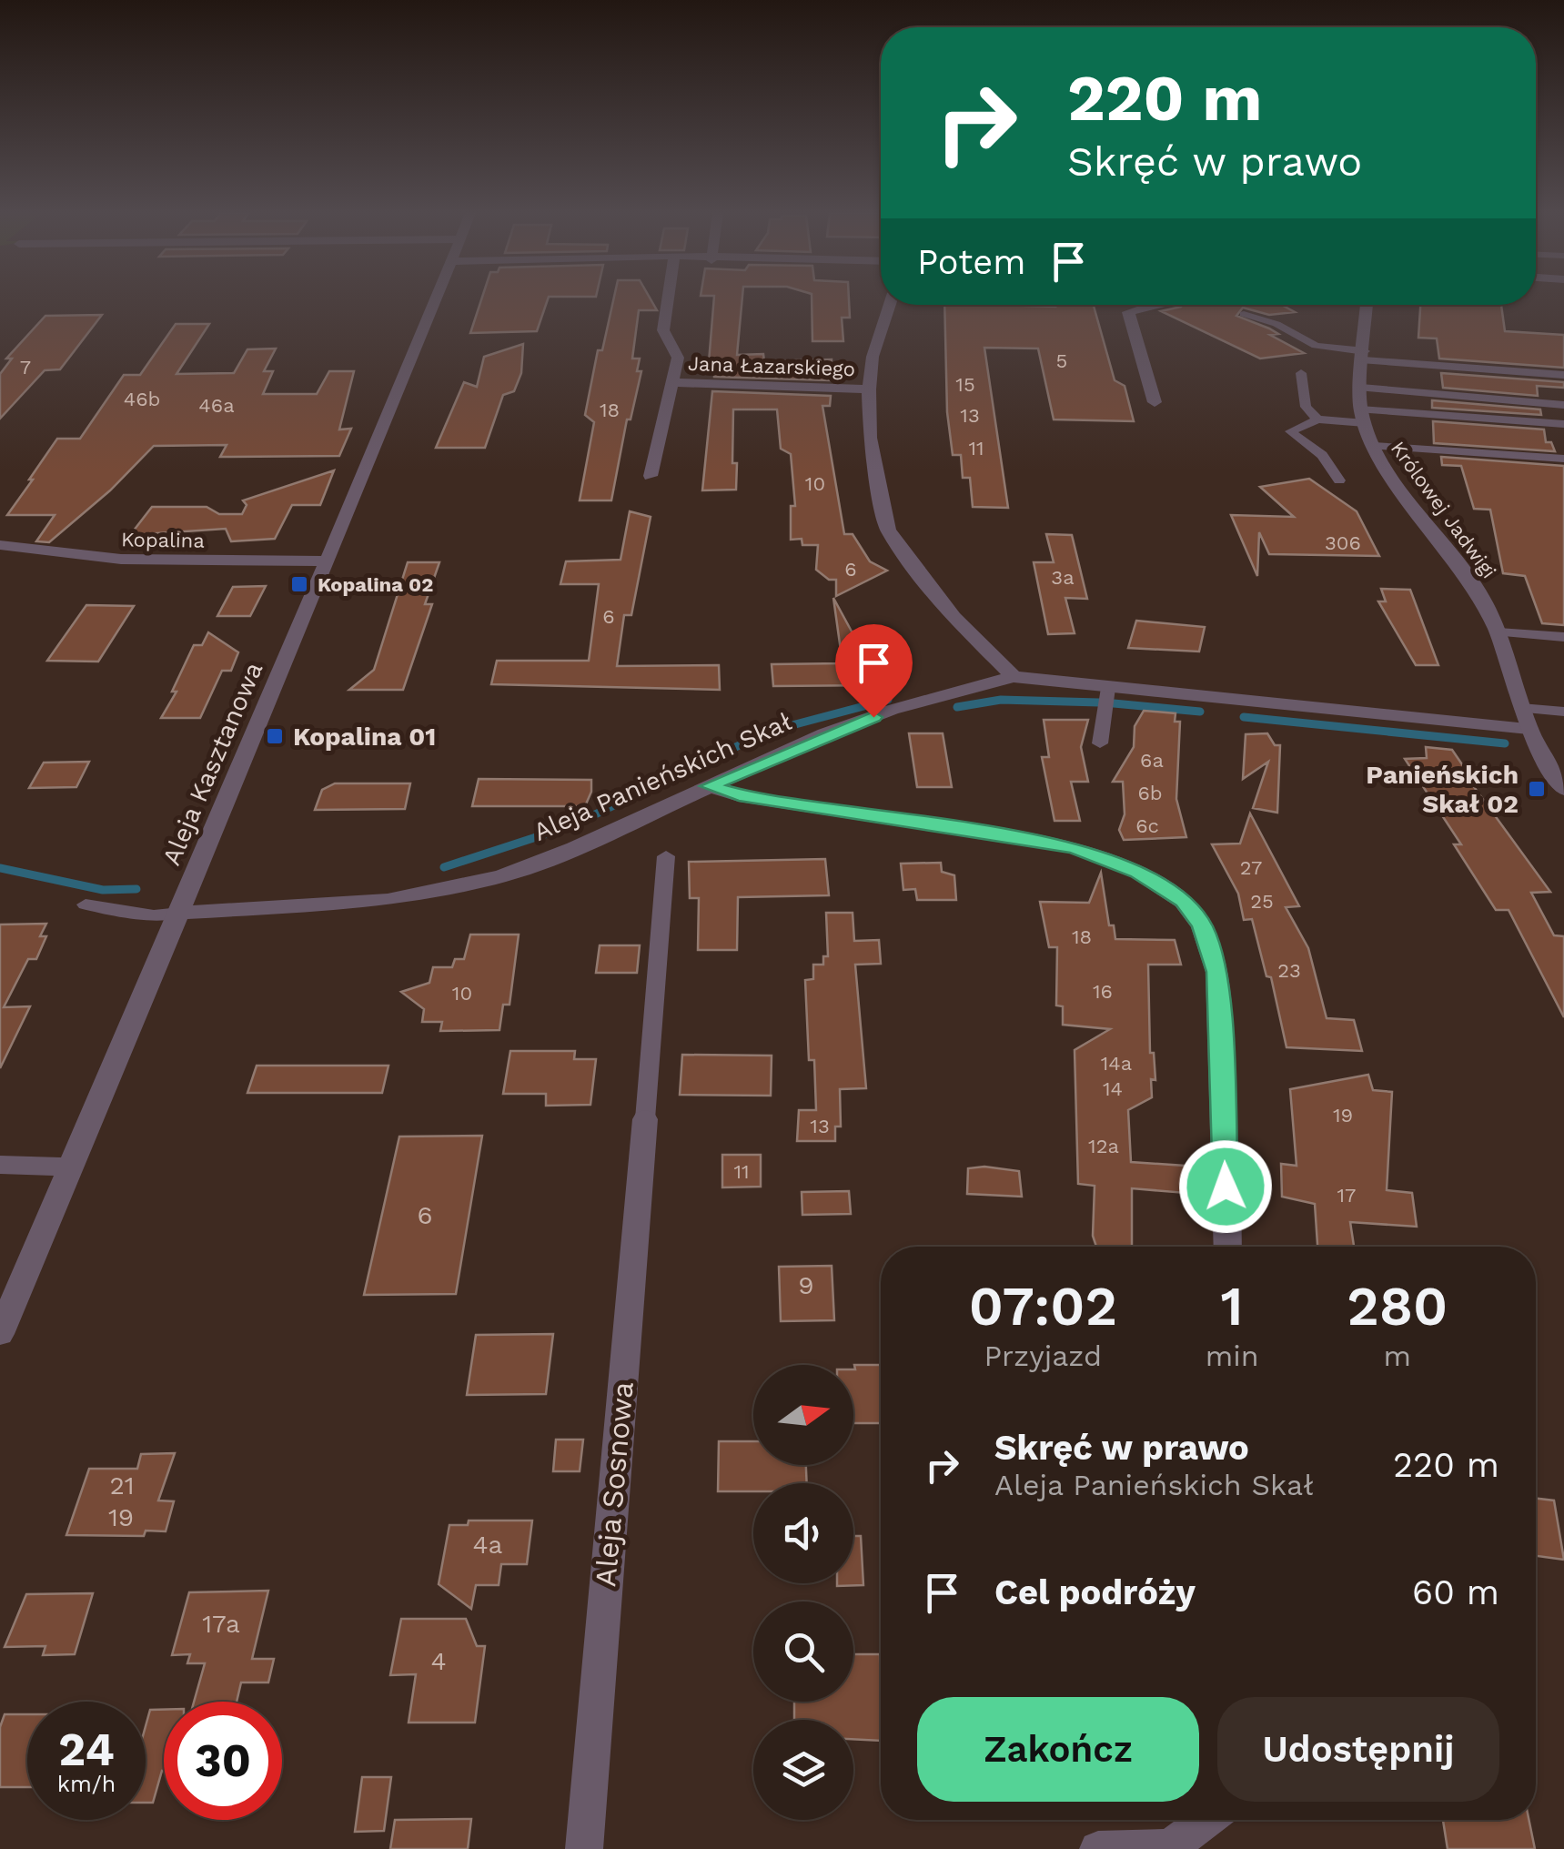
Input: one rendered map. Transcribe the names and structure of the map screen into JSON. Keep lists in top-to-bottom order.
{
  "streets": {
    "street": [
      "Jana Łazarskiego",
      "Królowej Jadwigi",
      "Kopalina",
      "Aleja Kasztanowa",
      "Aleja Panieńskich Skał",
      "Aleja Sosnowa"
    ]
  },
  "crossings": [
    ["Królowej Jadwigi", "Aleja Panieńskich Skał"],
    ["Kopalina", "Aleja Kasztanowa"],
    ["Aleja Kasztanowa", "Aleja Panieńskich Skał"]
  ],
  "places": {
    "transit": ["Kopalina 02", "Kopalina 01", "Panieńskich Skał 02"]
  },
  "house_numbers": [
    "5",
    "7",
    "15",
    "46b",
    "46a",
    "18",
    "13",
    "11",
    "10",
    "306",
    "6",
    "3a",
    "6",
    "6a",
    "6b",
    "6c",
    "27",
    "25",
    "18",
    "23",
    "16",
    "10",
    "14a",
    "14",
    "19",
    "13",
    "12a",
    "11",
    "17",
    "6",
    "9",
    "21",
    "19",
    "4a",
    "17a",
    "4"
  ],
  "north": "right",
  "page": {
    "turn": ["220 m", "Skręć w prawo"],
    "then": "Potem",
    "eta": [
      "07:02",
      "Przyjazd",
      "1",
      "min",
      "280",
      "m"
    ],
    "list": [
      {
        "name": "Skręć w prawo",
        "note": "Aleja Panieńskich Skał",
        "value": "220 m"
      },
      {
        "name": "Cel podróży",
        "value": "60 m"
      }
    ],
    "buttons": ["Zakończ", "Udostępnij"],
    "speed": "24 km/h",
    "limit": "30"
  }
}
